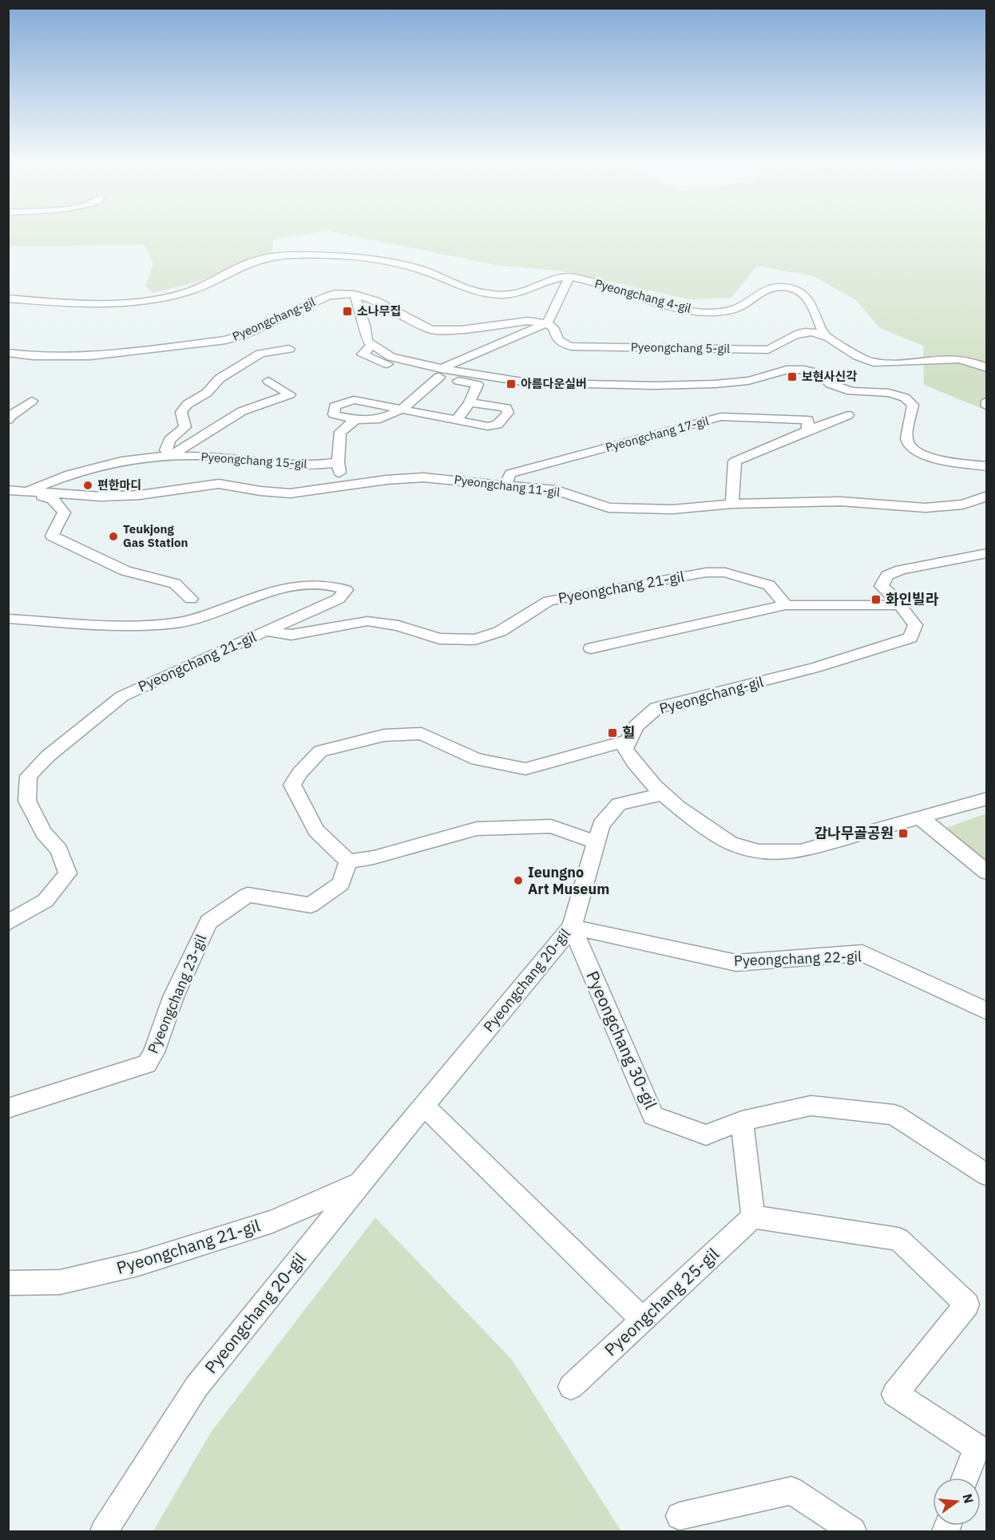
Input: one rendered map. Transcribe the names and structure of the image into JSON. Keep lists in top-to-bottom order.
{
  "streets": {
    "street": [
      "Pyeongchang 4-gil",
      "Pyeongchang-gil",
      "Pyeongchang 5-gil",
      "Pyeongchang 17-gil",
      "Pyeongchang 15-gil",
      "Pyeongchang 11-gil",
      "Pyeongchang 21-gil",
      "Pyeongchang 22-gil",
      "Pyeongchang 20-gil",
      "Pyeongchang 23-gil",
      "Pyeongchang 30-gil",
      "Pyeongchang 25-gil"
    ]
  },
  "crossings": [
    ["Pyeongchang 4-gil", "Pyeongchang 5-gil"],
    ["Pyeongchang 17-gil", "Pyeongchang 11-gil"],
    ["Pyeongchang 15-gil", "Pyeongchang 11-gil"],
    ["Pyeongchang 21-gil", "Pyeongchang 20-gil"],
    ["Pyeongchang 22-gil", "Pyeongchang 20-gil"],
    ["Pyeongchang 22-gil", "Pyeongchang 30-gil"],
    ["Pyeongchang 20-gil", "Pyeongchang 30-gil"]
  ],
  "places": {
    "transit": [
      "소나무집",
      "보현사신각",
      "아름다운실버",
      "화인빌라",
      "힐",
      "감나무골공원"
    ],
    "other": ["편한마디", "Teukjong Gas Station", "Ieungno Art Museum"]
  },
  "north": "right"
}
